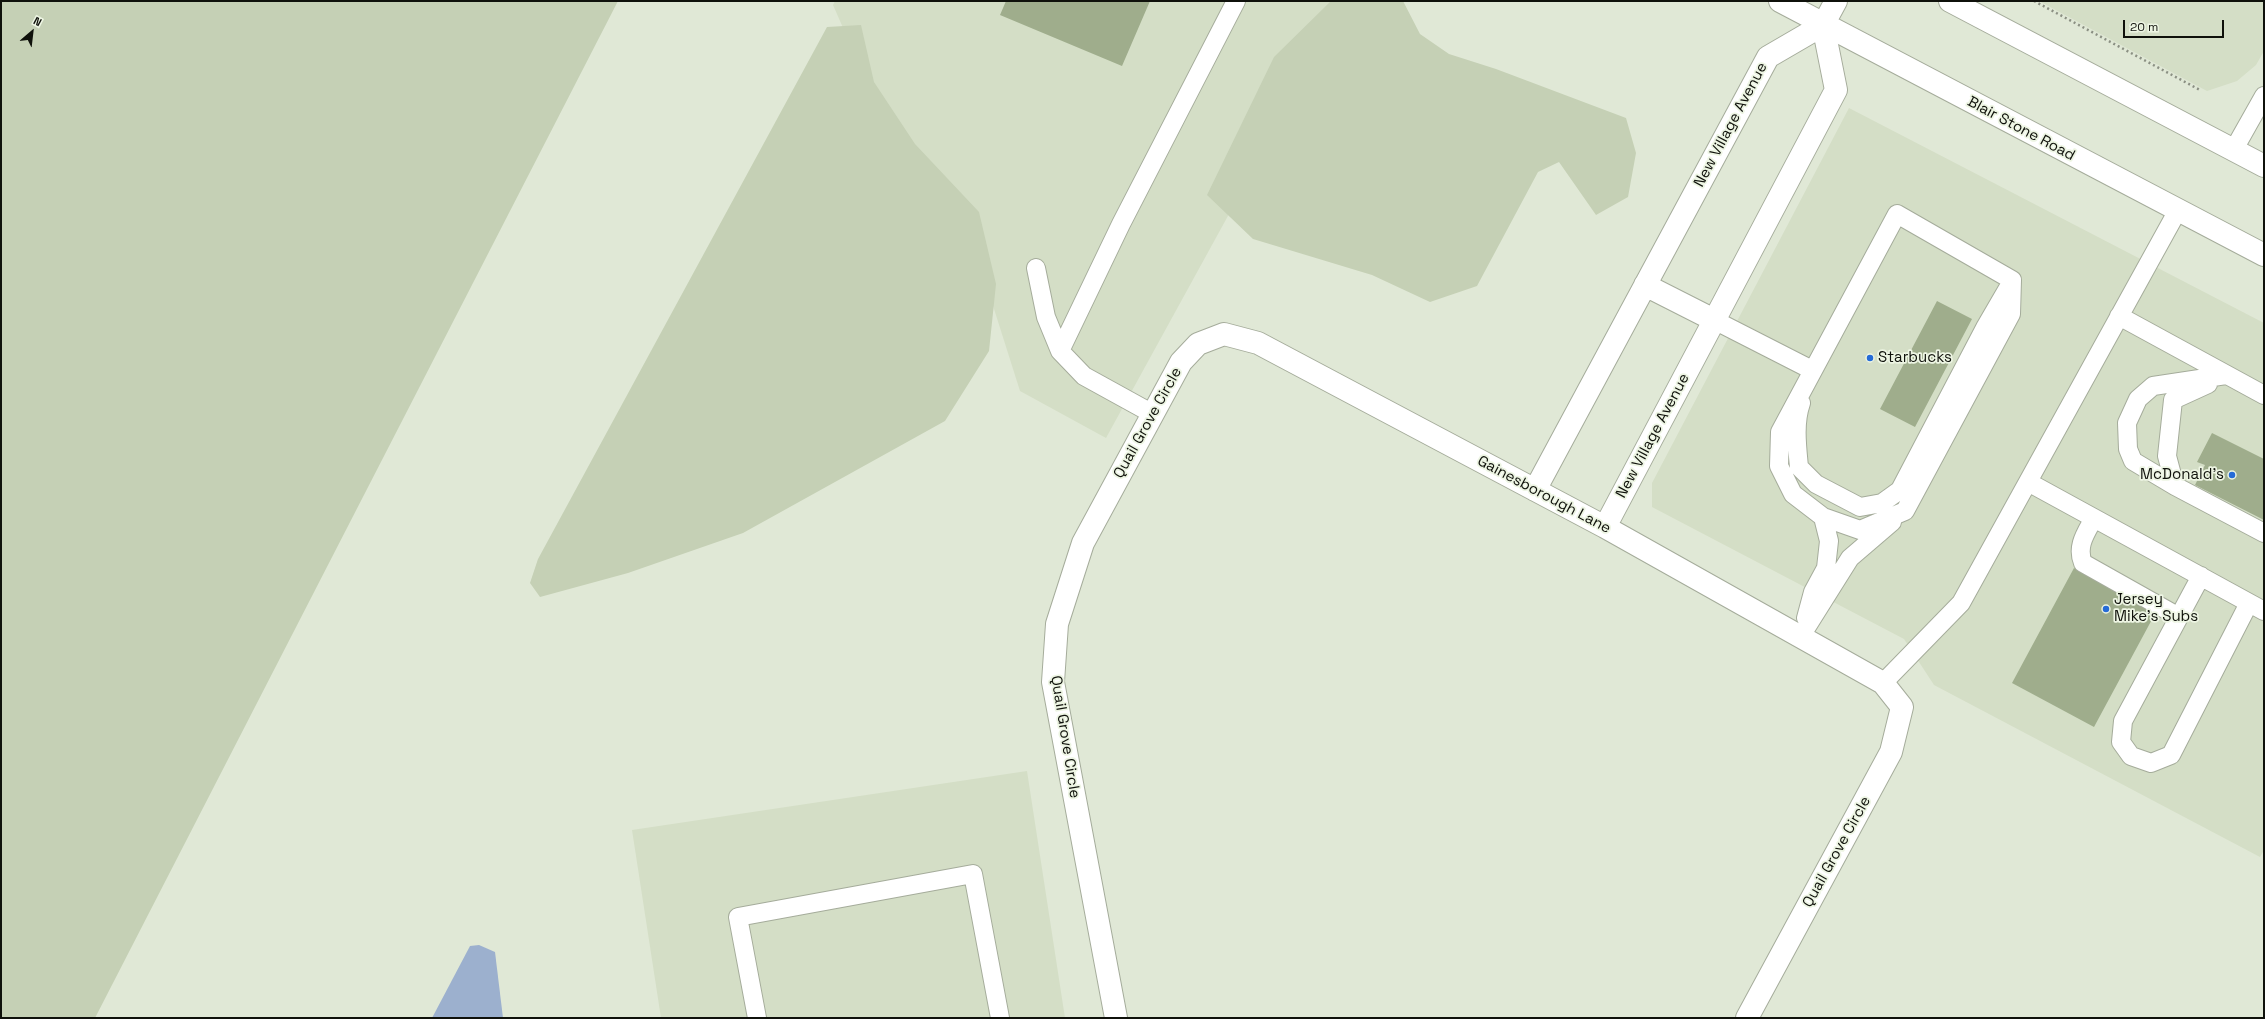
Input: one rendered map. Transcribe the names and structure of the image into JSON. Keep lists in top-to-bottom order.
{
  "streets": {
    "street": [
      "New Village Avenue",
      "Blair Stone Road",
      "Quail Grove Circle",
      "Gainesborough Lane"
    ]
  },
  "crossings": [
    ["New Village Avenue", "Blair Stone Road"],
    ["New Village Avenue", "Gainesborough Lane"],
    ["Quail Grove Circle", "Gainesborough Lane"]
  ],
  "places": ["Starbucks", "McDonald's", "Jersey Mike's Subs"],
  "scale_bar": "20 m",
  "north": "top right"
}
